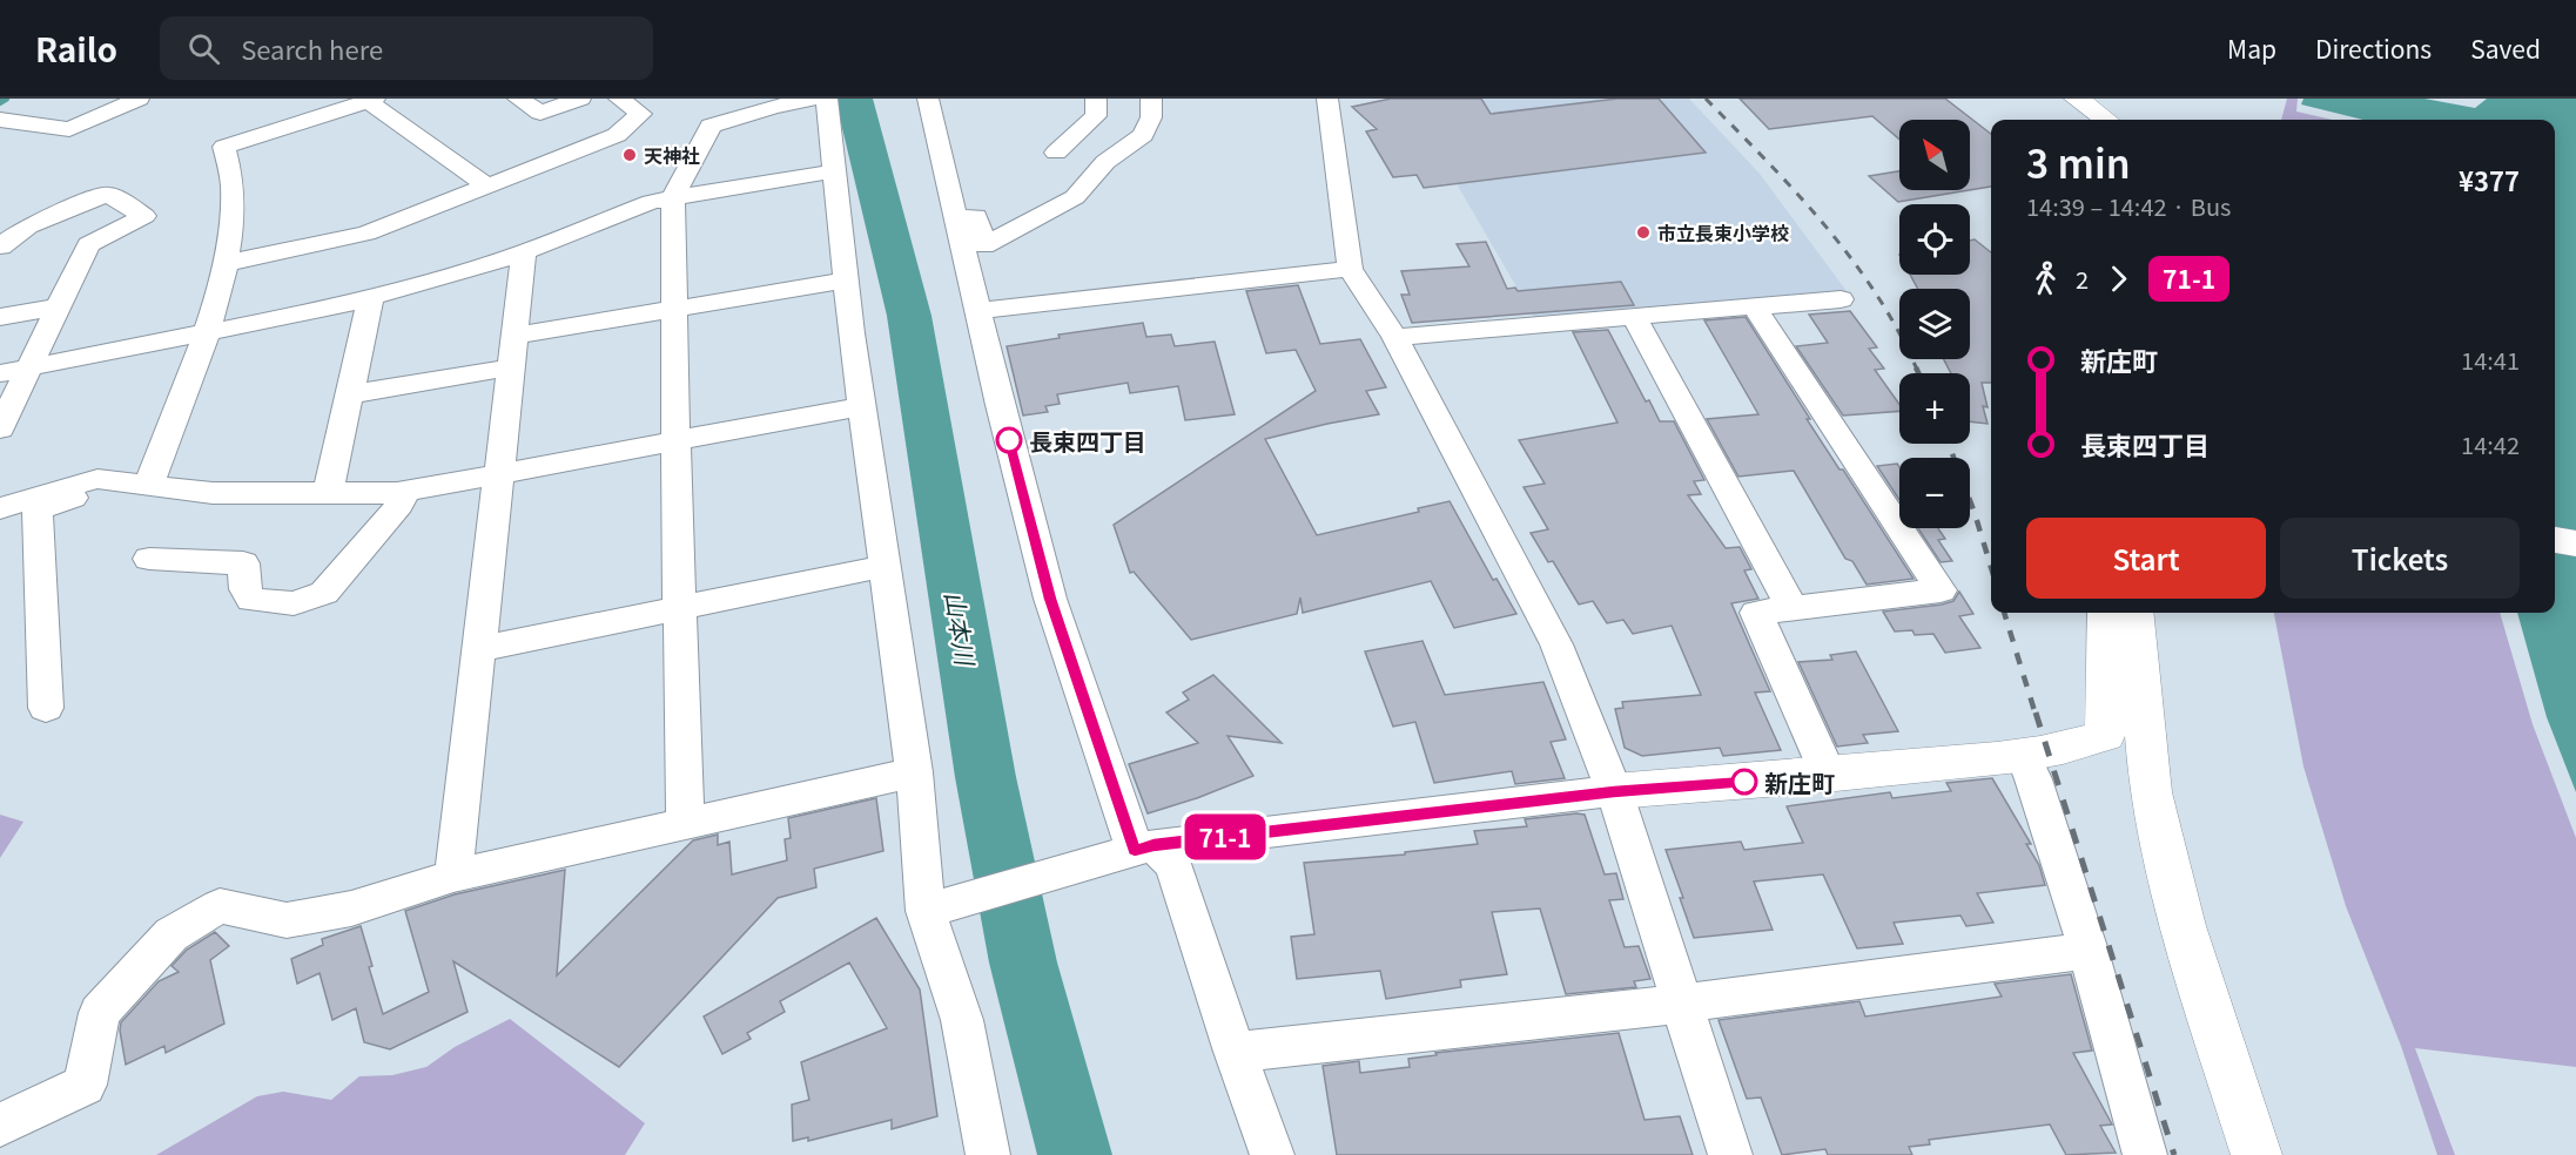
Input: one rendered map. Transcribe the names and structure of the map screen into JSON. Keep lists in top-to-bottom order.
{
  "water": ["山本川"],
  "places": [
    "天神社",
    "市立長束小学校",
    "長束四丁目",
    "新庄町"
  ],
  "lines": ["bus line 71-1"],
  "north": "top left",
  "page": {
    "header": "Railo",
    "search": "Search here",
    "nav": ["Map", "Directions", "Saved"],
    "on_map": "71-1",
    "map_buttons": ["+", "−"],
    "heading": ["3 min", "14:39 – 14:42 · Bus", "¥377"],
    "legs": ["2", "71-1"],
    "list": [
      {
        "name": "新庄町",
        "value": "14:41"
      },
      {
        "name": "長束四丁目",
        "value": "14:42"
      }
    ],
    "buttons": ["Start", "Tickets"]
  }
}
